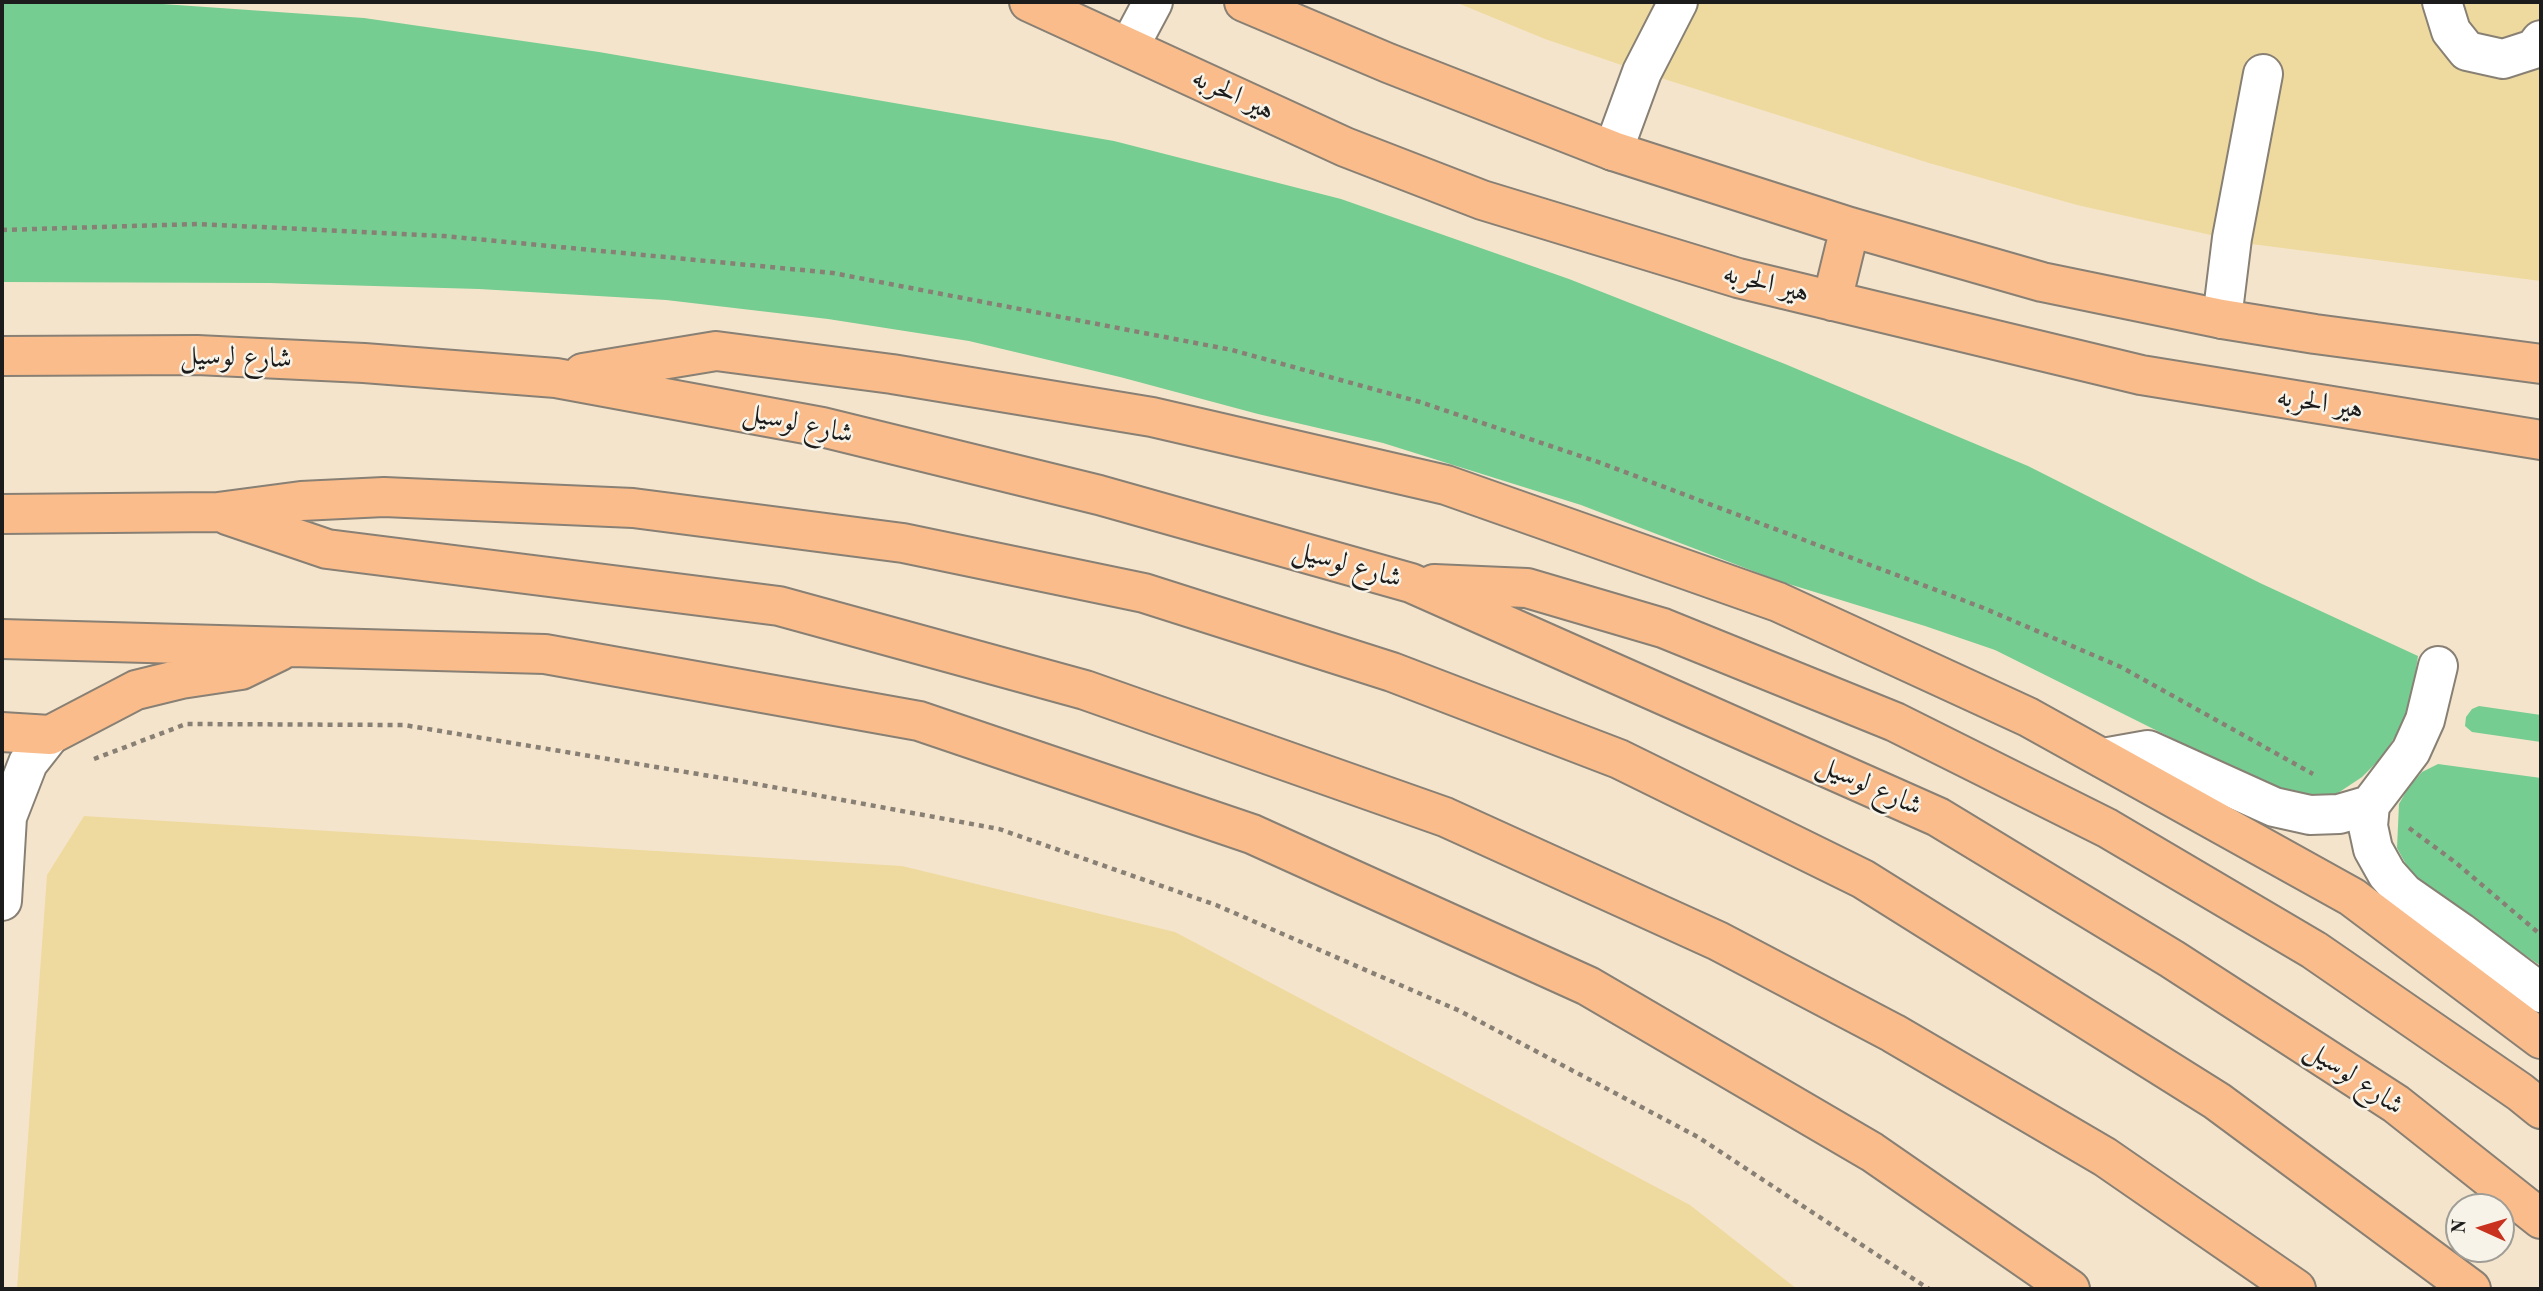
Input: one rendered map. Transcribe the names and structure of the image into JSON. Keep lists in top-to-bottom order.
{
  "streets": {
    "main road": ["هير الحربه", "شارع لوسيل"]
  },
  "north": "left"
}
